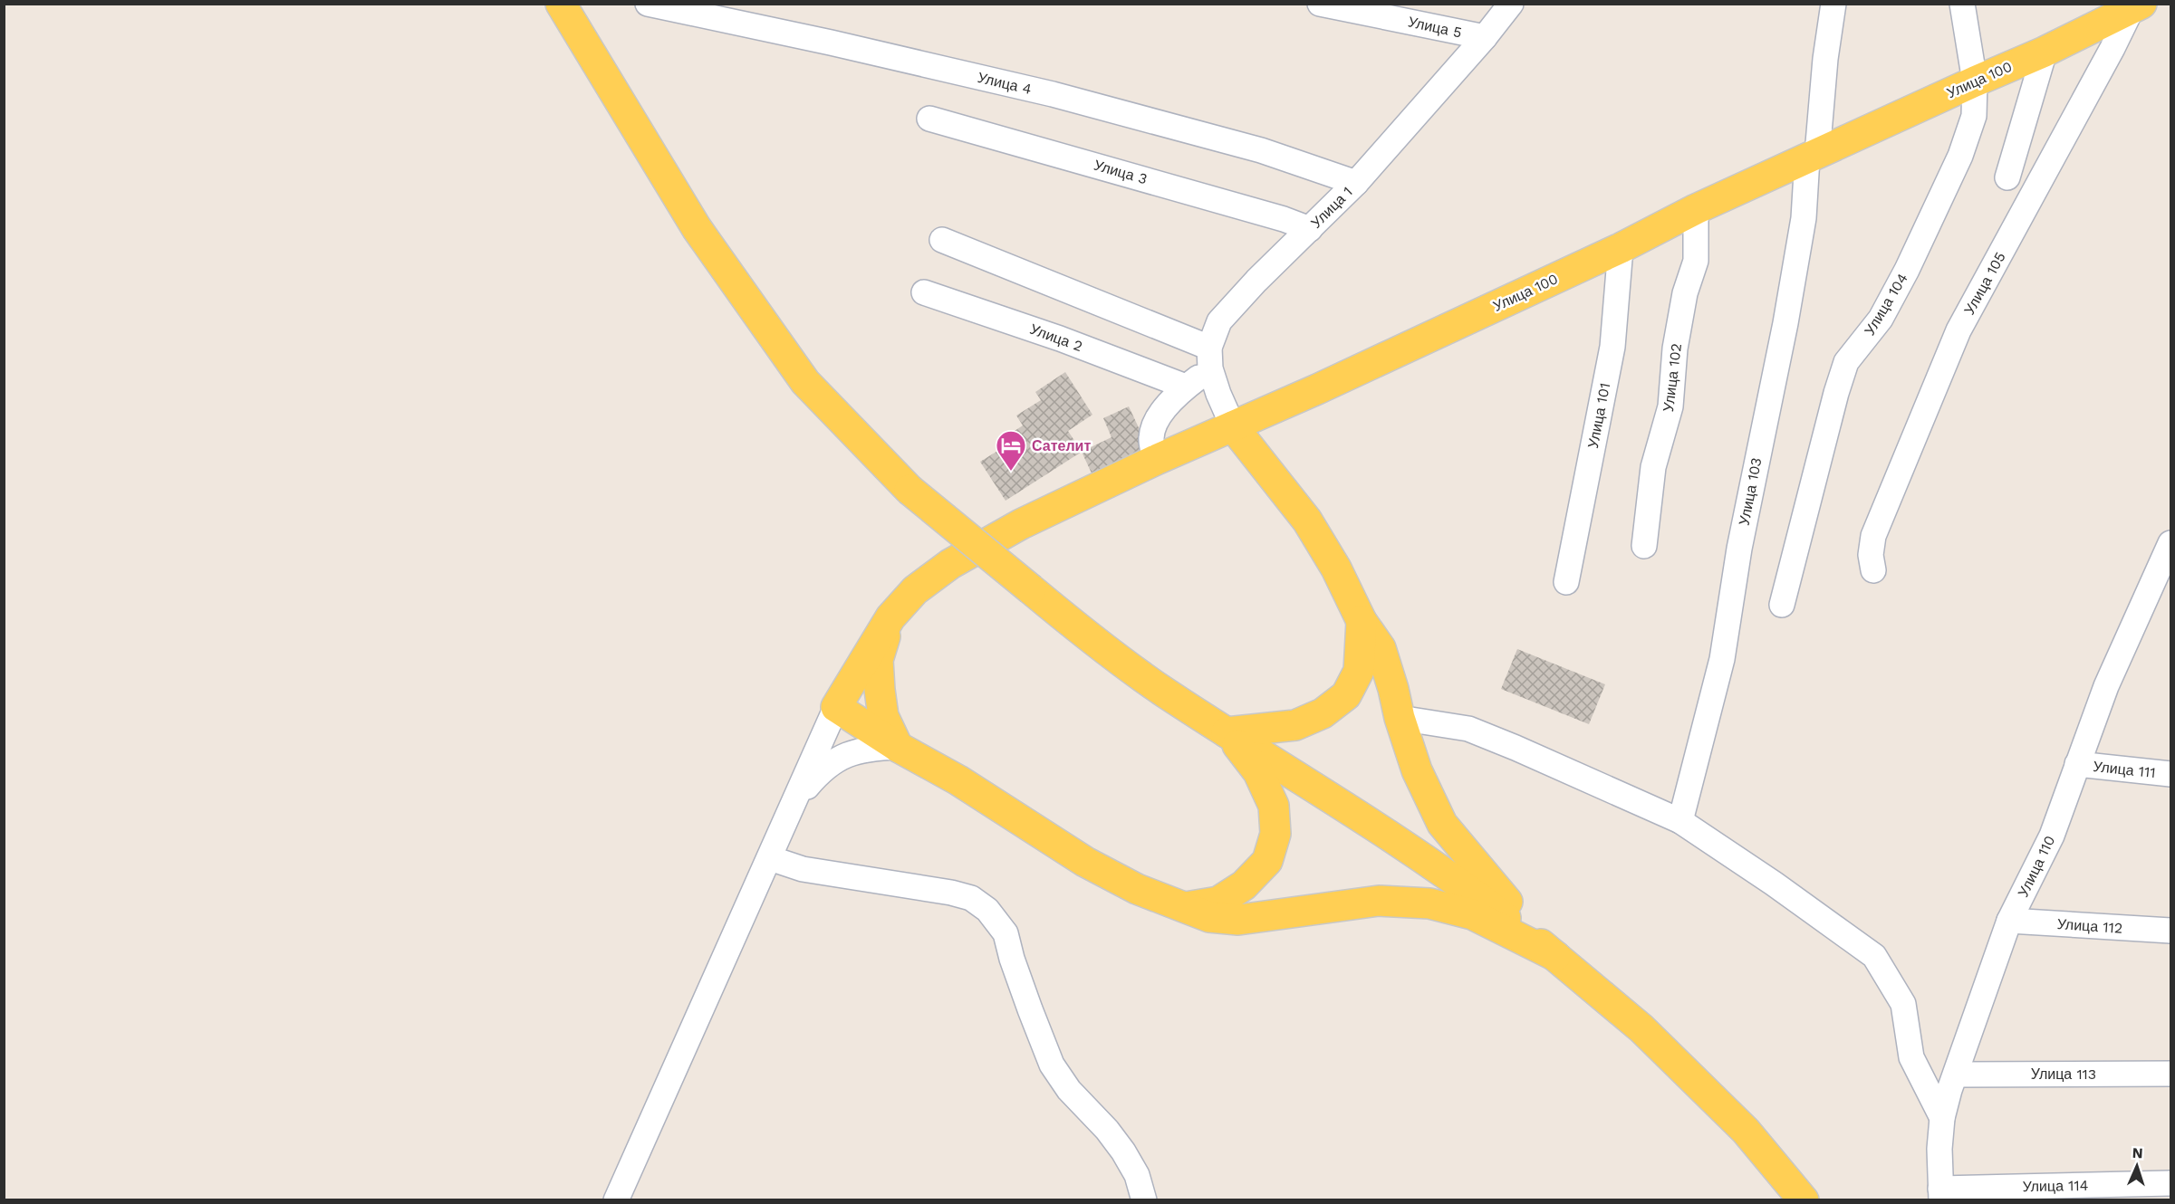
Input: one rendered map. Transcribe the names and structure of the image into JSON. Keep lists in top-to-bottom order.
{
  "streets": {
    "main road": ["Улица 100"],
    "street": [
      "Улица 5",
      "Улица 4",
      "Улица 3",
      "Улица 1",
      "Улица 105",
      "Улица 104",
      "Улица 2",
      "Улица 102",
      "Улица 101",
      "Улица 103",
      "Улица 111",
      "Улица 110",
      "Улица 112",
      "Улица 113",
      "Улица 114"
    ]
  },
  "crossings": [
    ["Улица 5", "Улица 1"],
    ["Улица 100", "Улица 105"],
    ["Улица 100", "Улица 104"],
    ["Улица 100", "Улица 102"],
    ["Улица 100", "Улица 101"],
    ["Улица 100", "Улица 103"],
    ["Улица 4", "Улица 1"],
    ["Улица 3", "Улица 1"],
    ["Улица 111", "Улица 110"],
    ["Улица 110", "Улица 112"],
    ["Улица 110", "Улица 113"],
    ["Улица 110", "Улица 114"]
  ],
  "places": {
    "hotel": ["Сателит"]
  },
  "north": "top"
}
